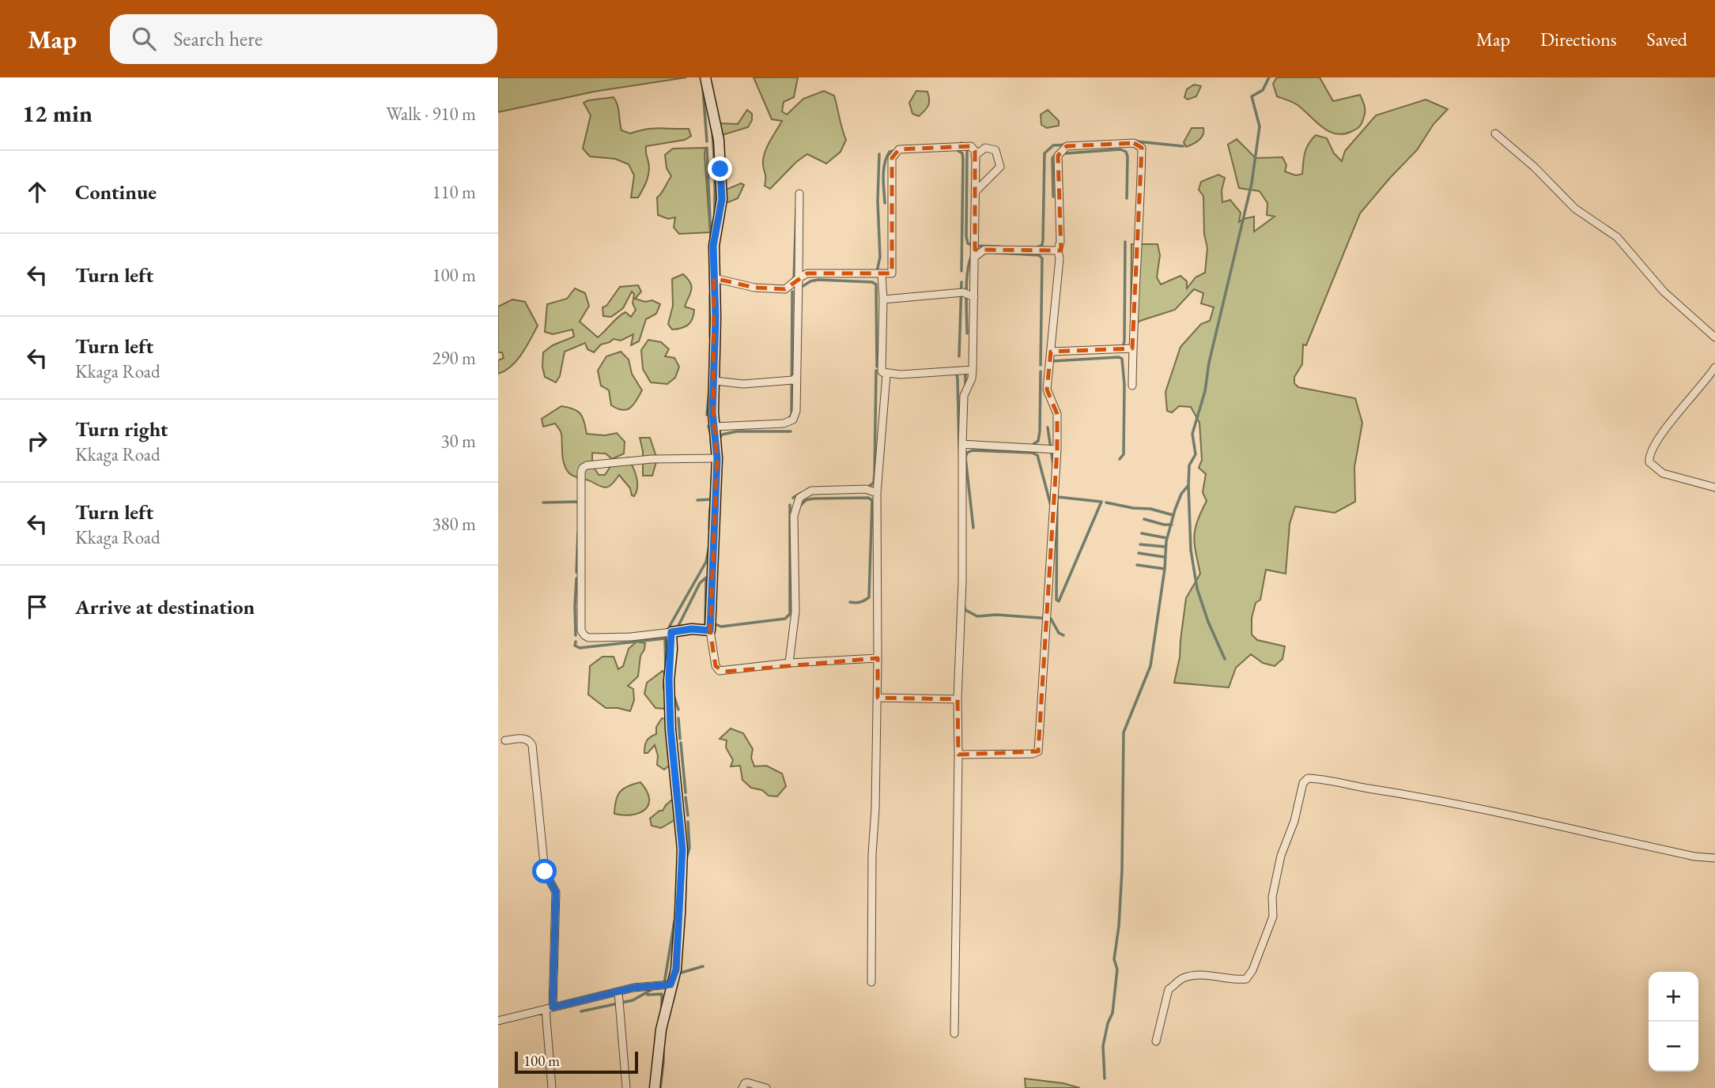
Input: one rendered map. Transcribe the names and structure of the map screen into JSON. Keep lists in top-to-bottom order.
{
  "scale_bar": "100 m",
  "page": {
    "header": "Map",
    "search": "Search here",
    "nav": ["Map", "Directions", "Saved"],
    "heading": ["12 min", "Walk · 910 m"],
    "list": [
      ["Continue", "110 m"],
      ["Turn left", "100 m"],
      ["Turn left", "Kkaga Road", "290 m"],
      ["Turn right", "Kkaga Road", "30 m"],
      ["Turn left", "Kkaga Road", "380 m"],
      "Arrive at destination"
    ],
    "map_buttons": ["+", "−"],
    "scale": "100 m"
  }
}
